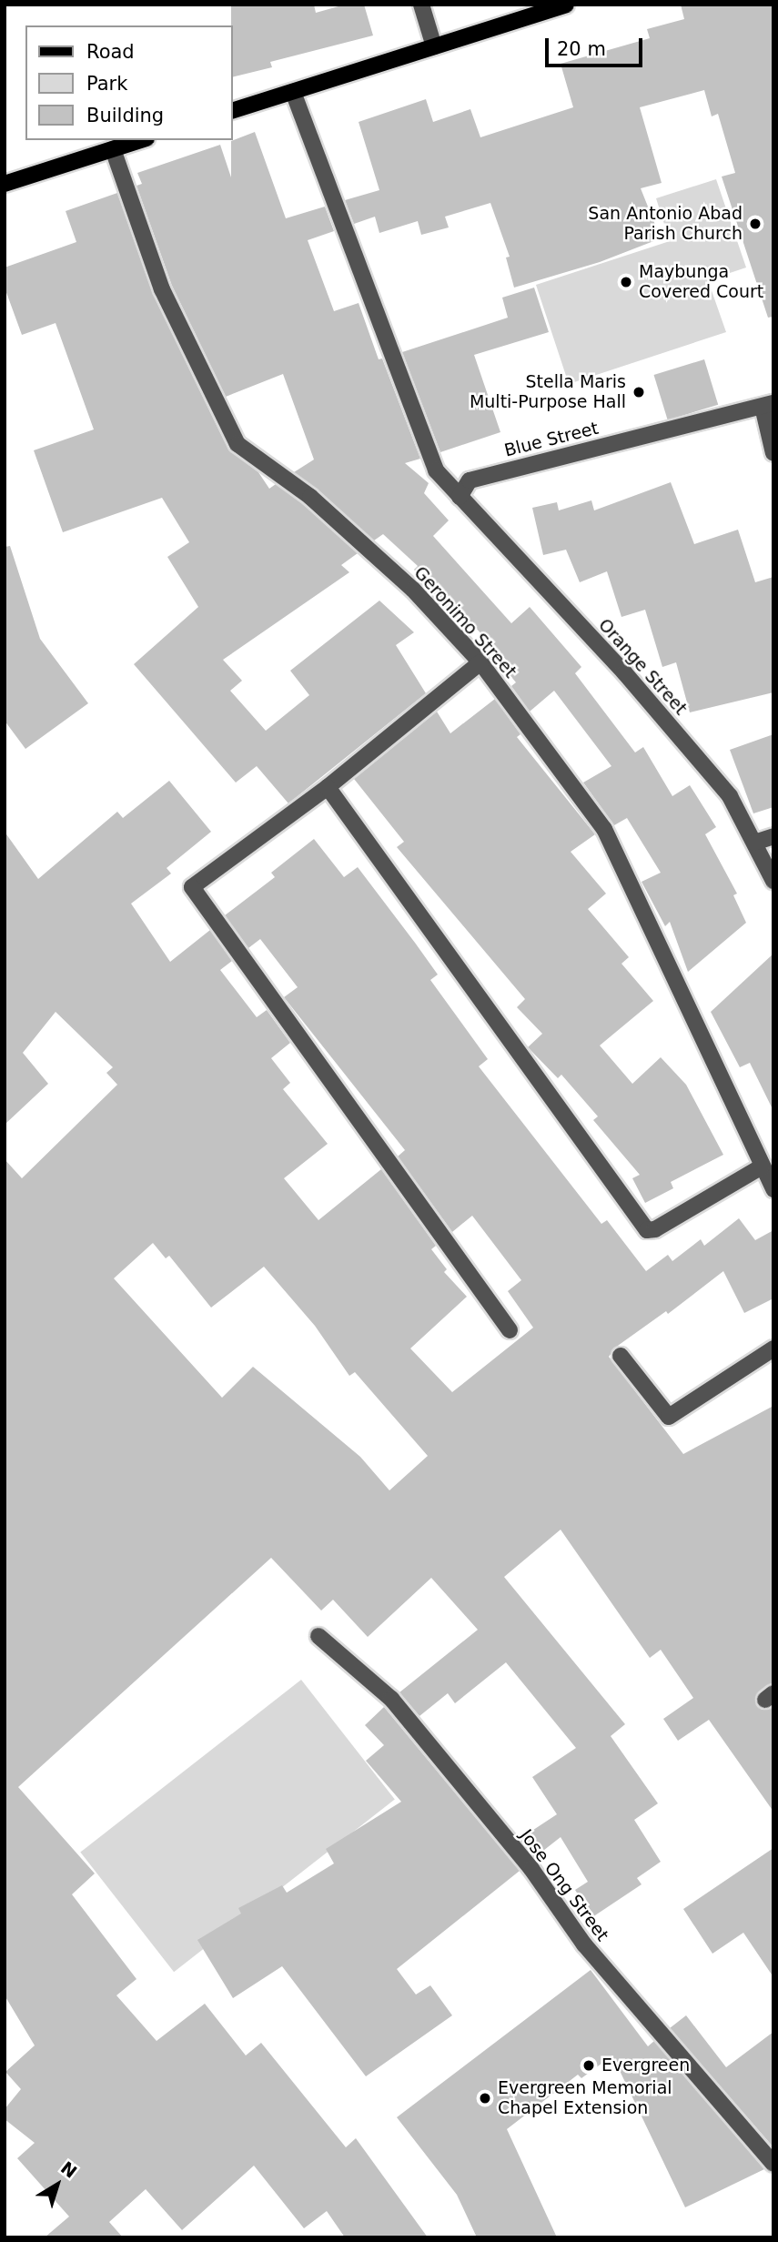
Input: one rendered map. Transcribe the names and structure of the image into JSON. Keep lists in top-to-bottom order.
{
  "streets": {
    "street": [
      "Blue Street",
      "Geronimo Street",
      "Orange Street",
      "Jose Ong Street"
    ]
  },
  "crossings": [
    ["Blue Street", "Orange Street"]
  ],
  "places": [
    "San Antonio Abad Parish Church",
    "Maybunga Covered Court",
    "Stella Maris Multi-Purpose Hall",
    "Evergreen",
    "Evergreen Memorial Chapel Extension"
  ],
  "legend": ["Road", "Park", "Building"],
  "scale_bar": "20 m",
  "north": "top right"
}
